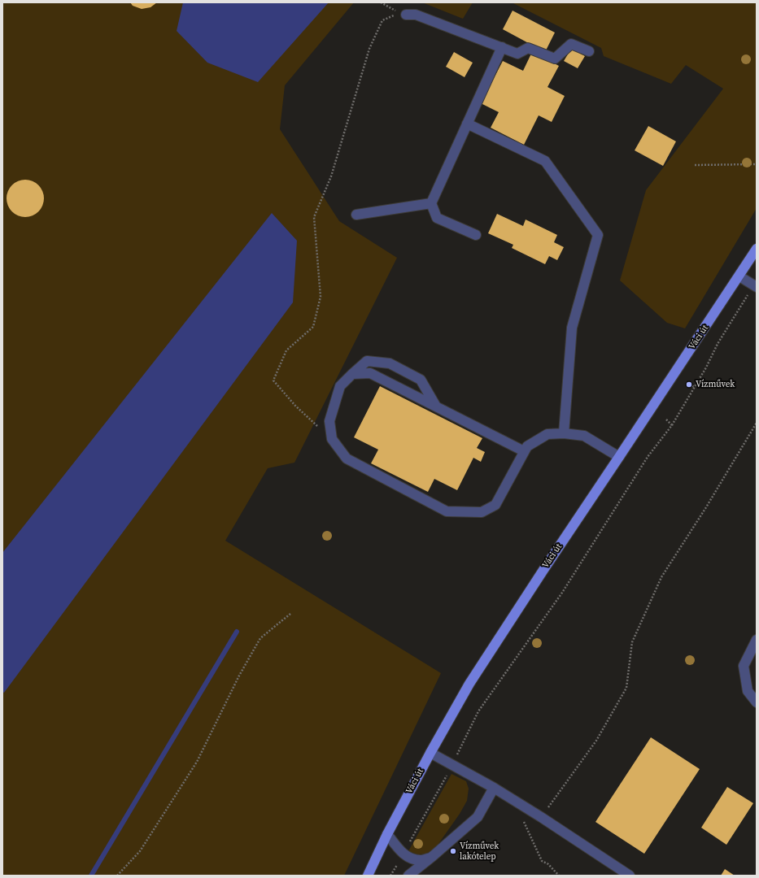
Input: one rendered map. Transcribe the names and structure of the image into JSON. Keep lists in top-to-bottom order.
{
  "streets": {
    "main road": ["Váci út"]
  },
  "places": ["Vízművek", "Vízművek lakótelep"]
}
